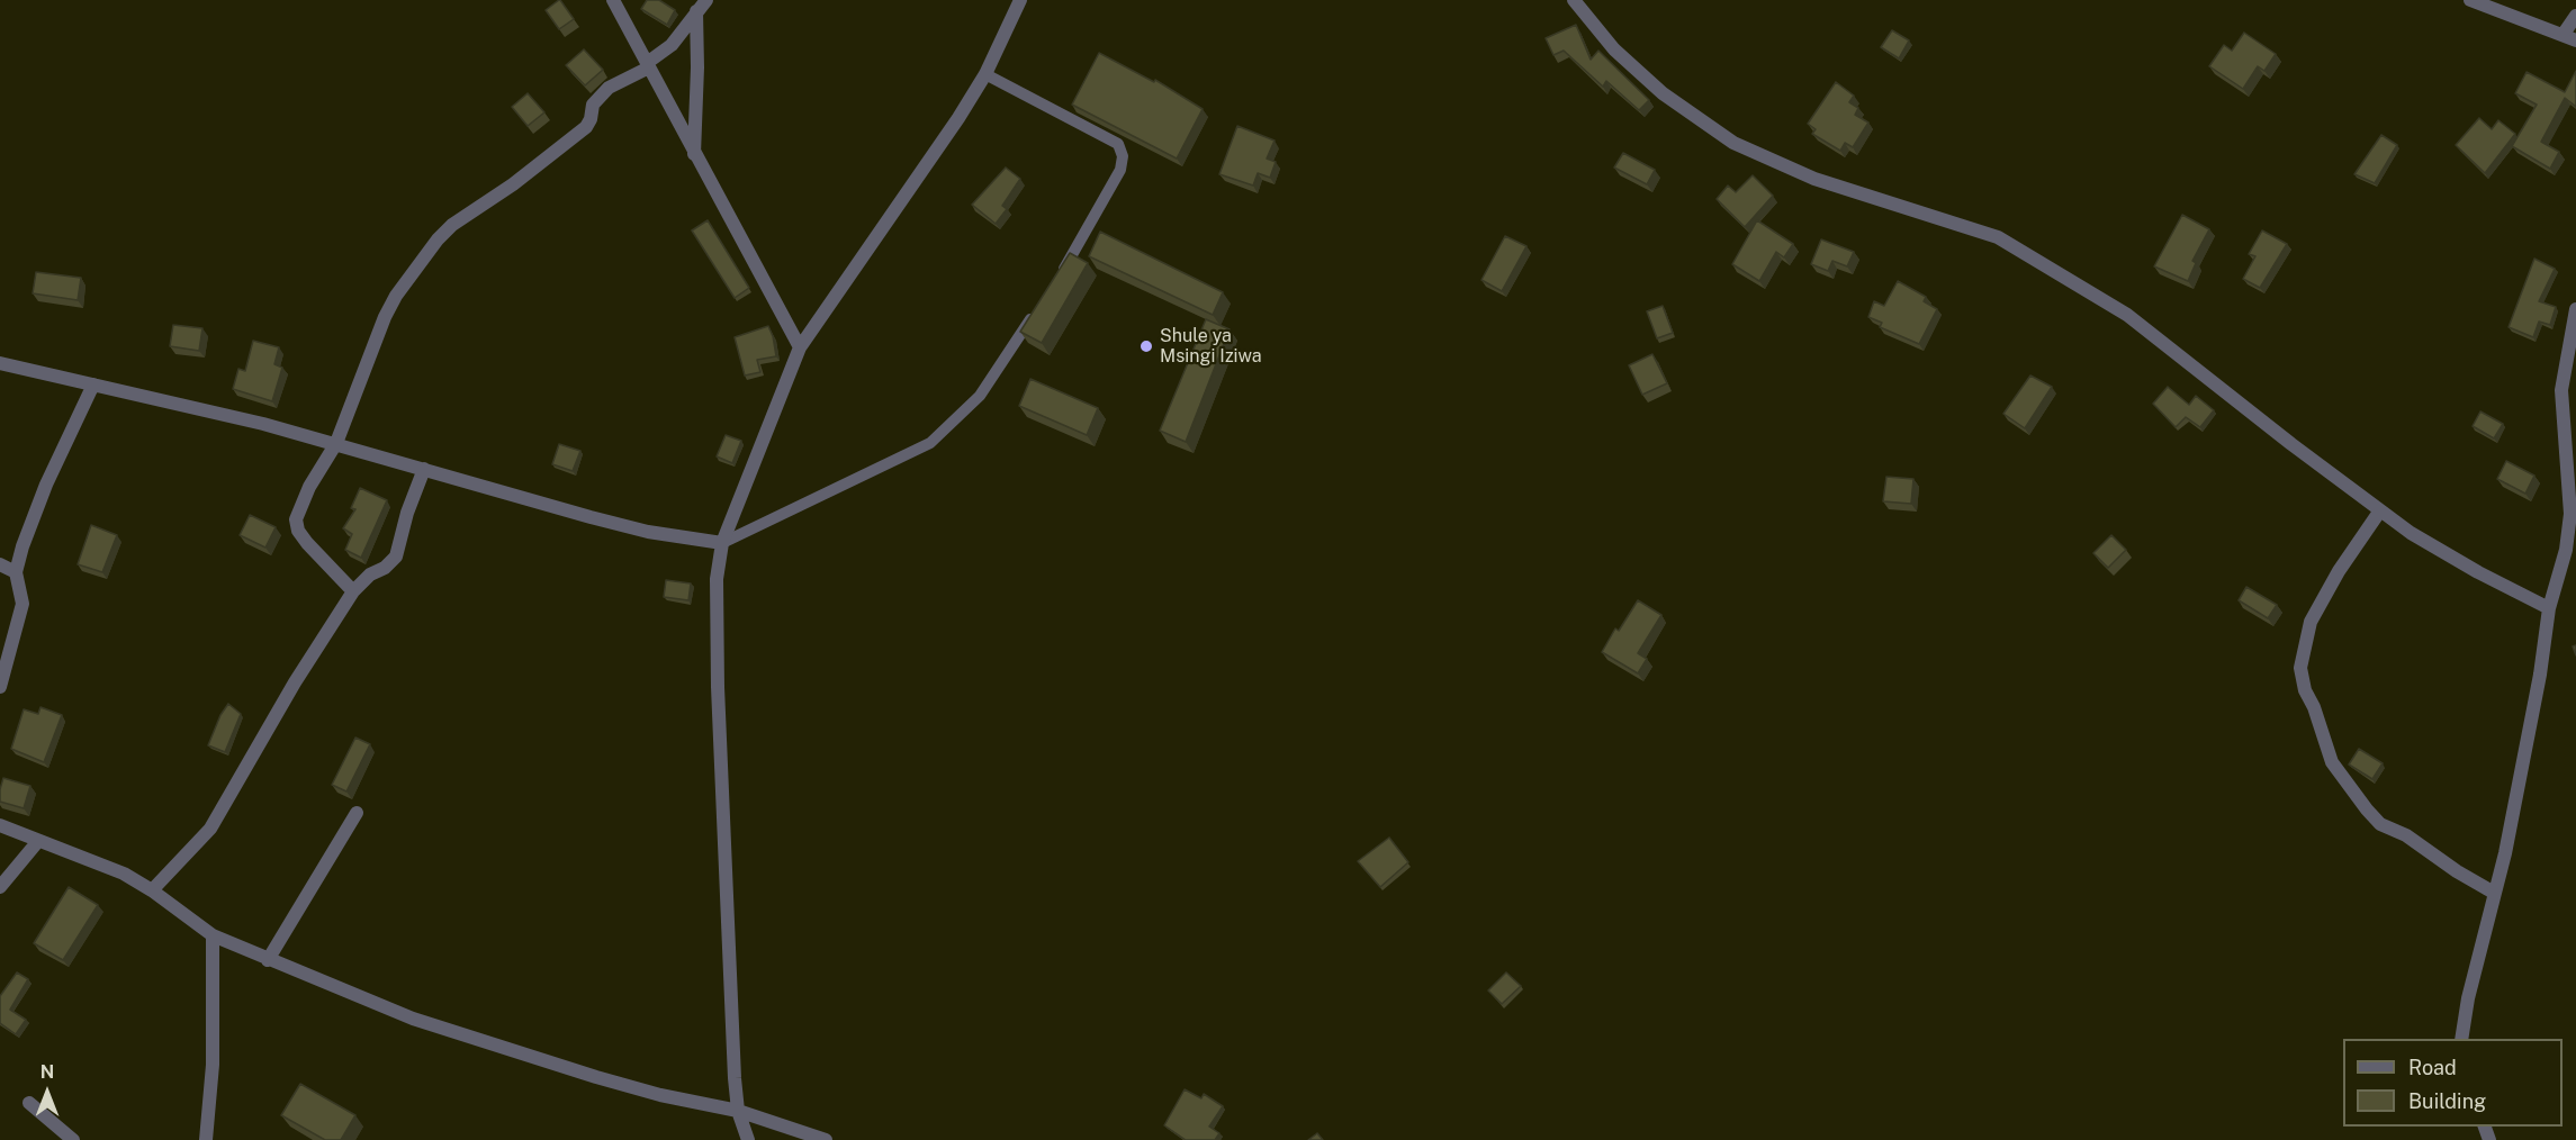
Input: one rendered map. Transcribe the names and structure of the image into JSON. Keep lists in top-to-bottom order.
{
  "places": ["Shule ya Msingi Iziwa"],
  "legend": ["Road", "Building"],
  "north": "top"
}
